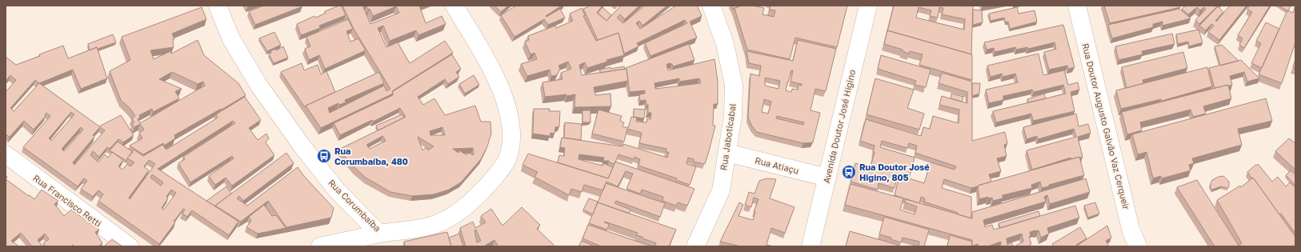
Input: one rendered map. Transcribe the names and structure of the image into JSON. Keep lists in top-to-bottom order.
{
  "streets": {
    "street": [
      "Avenida Doutor José Higino",
      "Rua Doutor Augusto Galvão Vaz Cerqueir",
      "Rua Jaboticabal",
      "Rua Atiaçu",
      "Rua Francisco Retti",
      "Rua Corumbaíba"
    ]
  },
  "crossings": [
    ["Avenida Doutor José Higino", "Rua Atiaçu"],
    ["Rua Jaboticabal", "Rua Atiaçu"]
  ],
  "places": {
    "bus stop": ["Rua Corumbaíba, 480", "Rua Doutor José Higino, 805"]
  }
}
